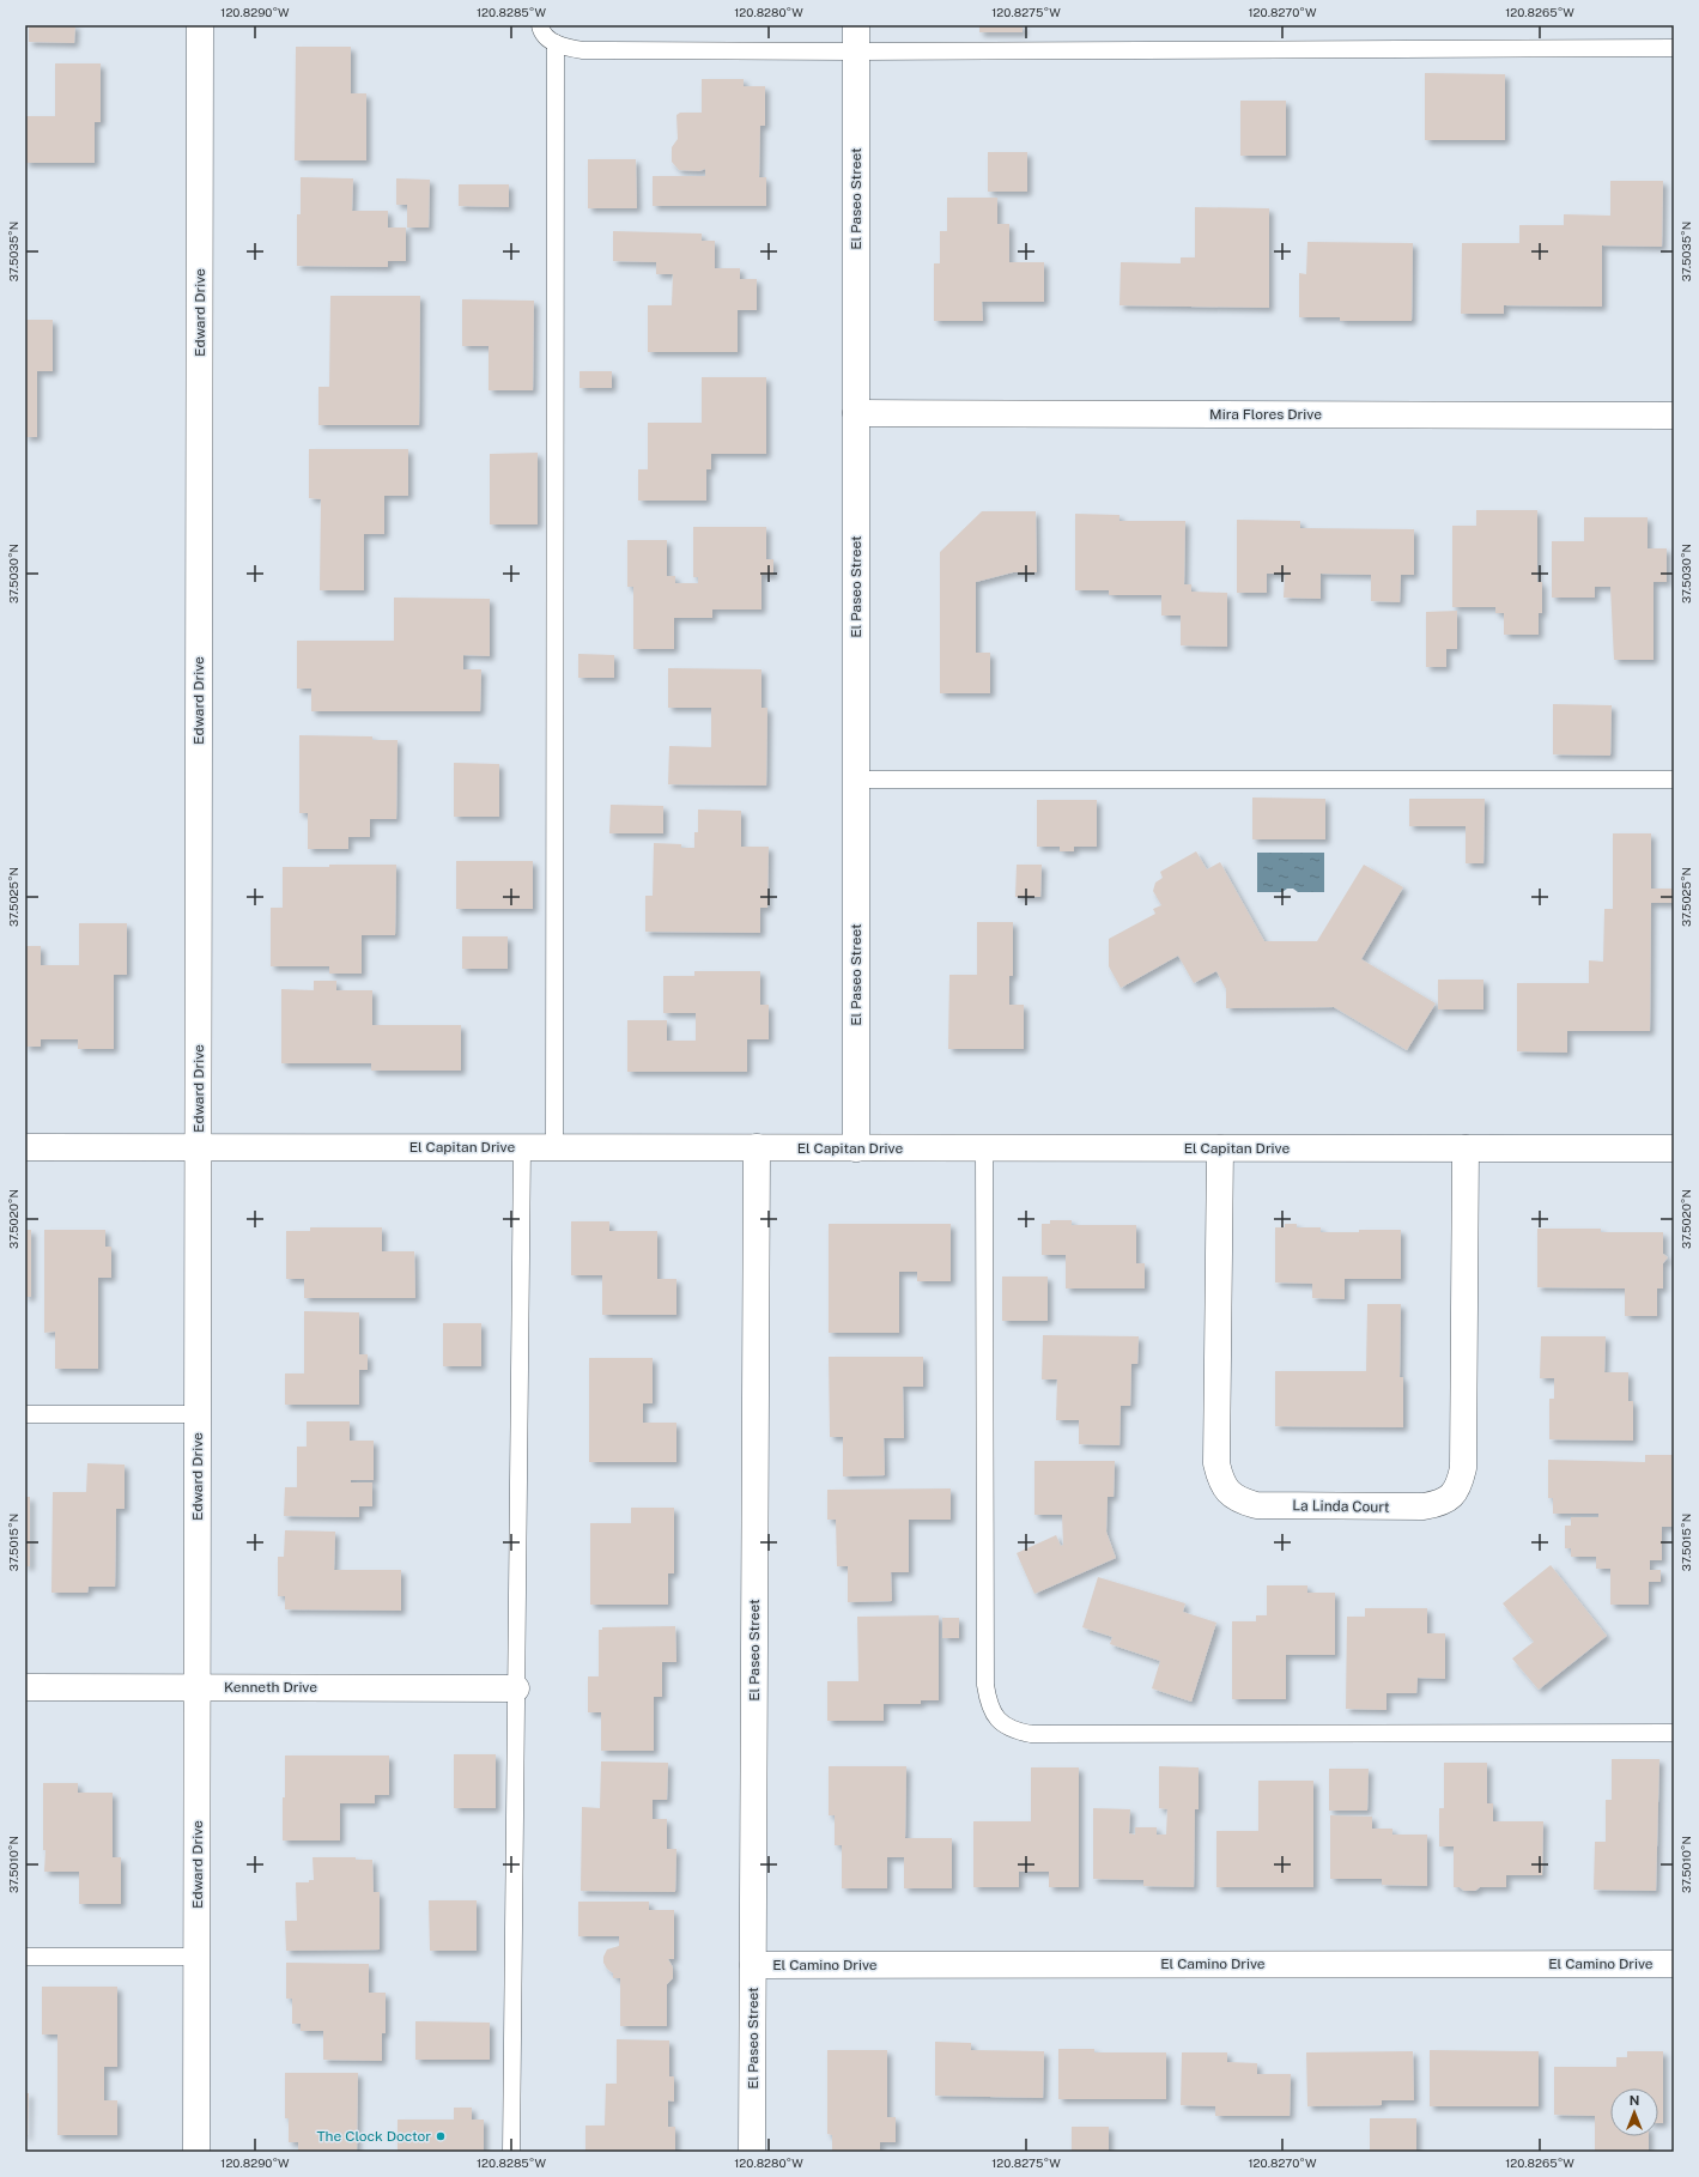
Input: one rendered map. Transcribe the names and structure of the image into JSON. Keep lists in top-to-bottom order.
{
  "streets": {
    "street": [
      "El Paseo Street",
      "Edward Drive",
      "Mira Flores Drive",
      "El Capitan Drive",
      "La Linda Court",
      "Kenneth Drive",
      "El Camino Drive"
    ]
  },
  "crossings": [
    ["El Paseo Street", "Mira Flores Drive"],
    ["El Paseo Street", "El Capitan Drive"],
    ["El Paseo Street", "El Camino Drive"],
    ["Edward Drive", "El Capitan Drive"],
    ["Edward Drive", "Kenneth Drive"],
    ["El Capitan Drive", "La Linda Court"]
  ],
  "places": ["The Clock Doctor"],
  "north": "top",
  "coordinates": [
    "120.8290°W",
    "120.8285°W",
    "120.8280°W",
    "120.8275°W",
    "120.8270°W",
    "120.8265°W",
    "37.5035°N",
    "37.5030°N",
    "37.5025°N",
    "37.5020°N",
    "37.5015°N",
    "37.5010°N"
  ]
}
